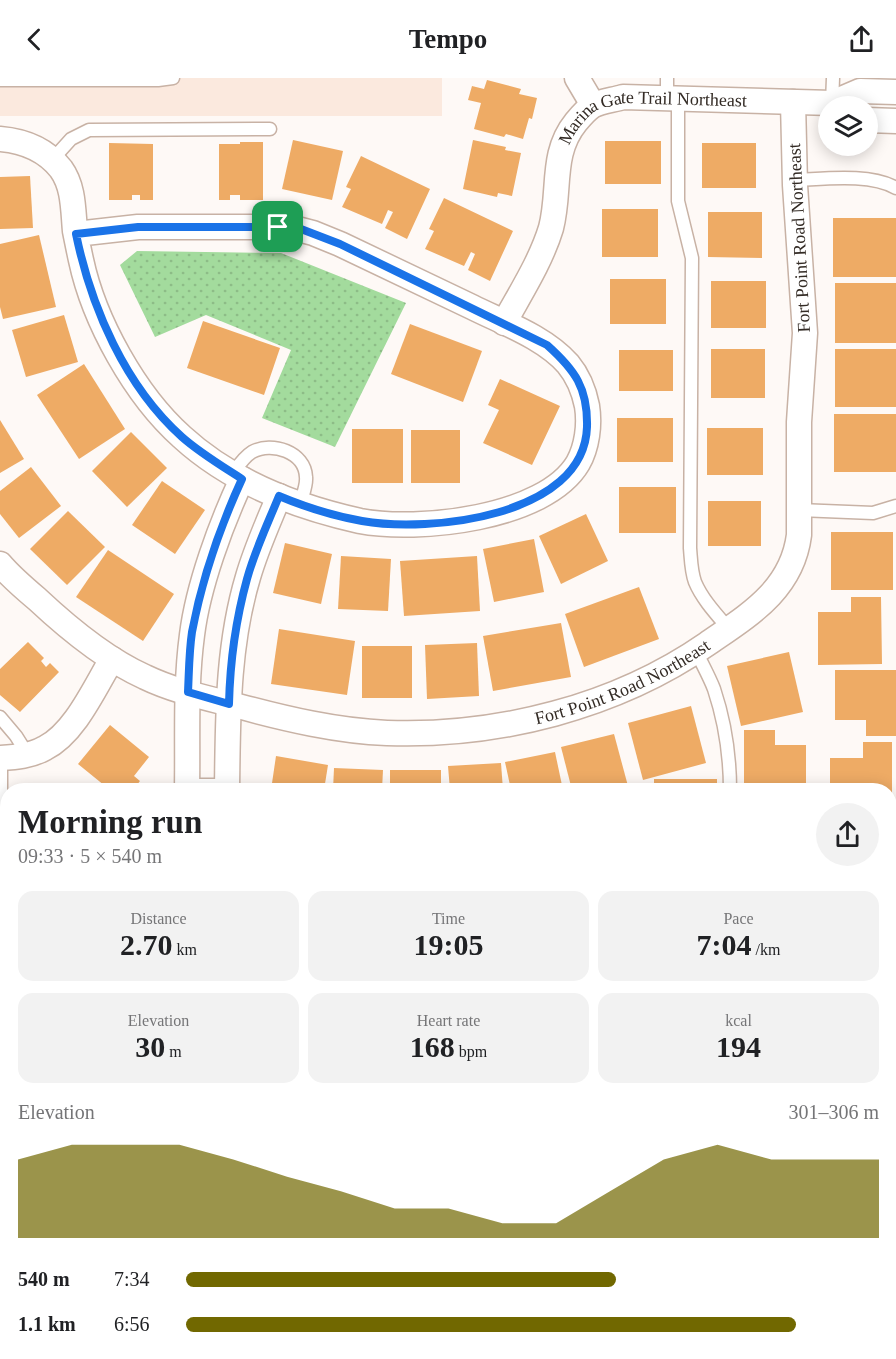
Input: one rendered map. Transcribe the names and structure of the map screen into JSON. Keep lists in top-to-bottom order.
{
  "streets": {
    "street": ["Marina Gate Trail Northeast", "Fort Point Road Northeast"]
  },
  "crossings": [
    ["Marina Gate Trail Northeast", "Fort Point Road Northeast"]
  ],
  "page": {
    "header": "Tempo",
    "heading": ["Morning run", "09:33 · 5 × 540 m"],
    "stats": [
      ["Distance", "2.70 km"],
      ["Time", "19:05"],
      ["Pace", "7:04 /km"],
      ["Elevation", "30 m"],
      ["Heart rate", "168 bpm"],
      ["kcal", "194"]
    ],
    "chart": ["Elevation", "301–306 m"],
    "list": [
      {
        "name": "540 m",
        "note": "7:34"
      },
      {
        "name": "1.1 km",
        "note": "6:56"
      }
    ]
  }
}
